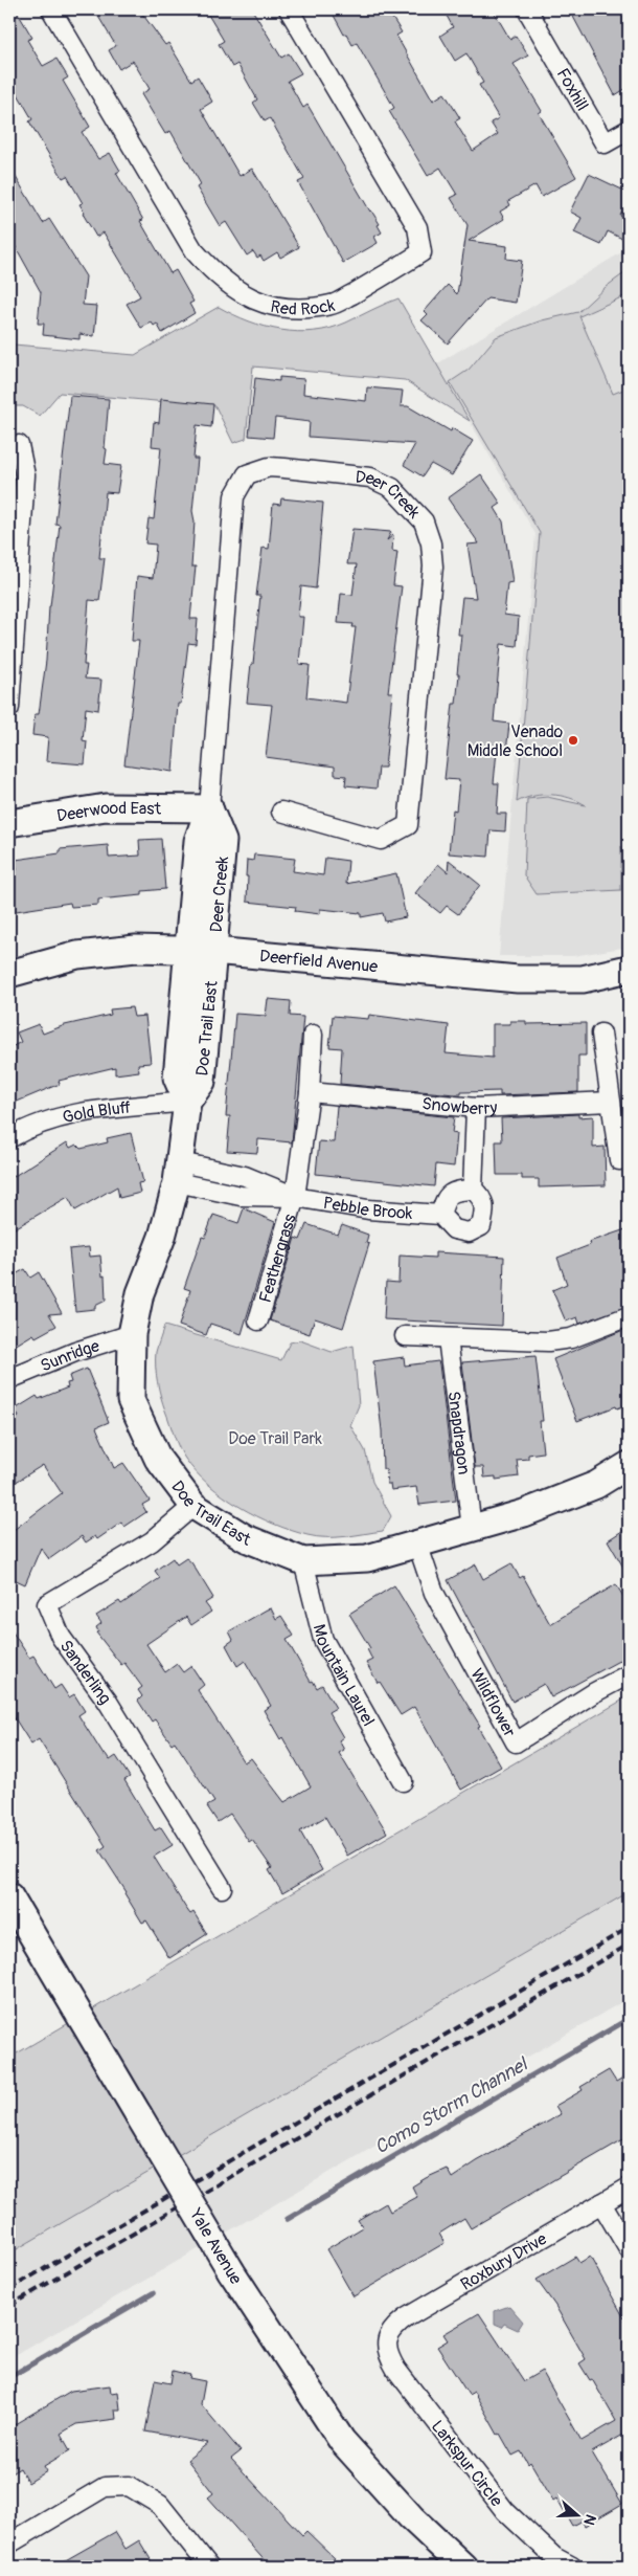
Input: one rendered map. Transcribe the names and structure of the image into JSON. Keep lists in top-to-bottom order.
{
  "streets": {
    "street": [
      "Foxhill",
      "Red Rock",
      "Deer Creek",
      "Deerwood East",
      "Deerfield Avenue",
      "Doe Trail East",
      "Snowberry",
      "Gold Bluff",
      "Pebble Brook",
      "Feathergrass",
      "Sunridge",
      "Snapdragon",
      "Sanderling",
      "Mountain Laurel",
      "Wildflower",
      "Yale Avenue",
      "Roxbury Drive",
      "Larkspur Circle"
    ]
  },
  "crossings": [
    ["Deer Creek", "Deerwood East"],
    ["Deer Creek", "Deerfield Avenue"],
    ["Deer Creek", "Doe Trail East"],
    ["Deerfield Avenue", "Doe Trail East"],
    ["Doe Trail East", "Gold Bluff"],
    ["Doe Trail East", "Pebble Brook"],
    ["Doe Trail East", "Sunridge"],
    ["Doe Trail East", "Snapdragon"],
    ["Doe Trail East", "Sanderling"],
    ["Doe Trail East", "Mountain Laurel"],
    ["Doe Trail East", "Wildflower"],
    ["Pebble Brook", "Feathergrass"],
    ["Roxbury Drive", "Larkspur Circle"]
  ],
  "water": ["Como Storm Channel"],
  "parks": ["Doe Trail Park"],
  "places": ["Venado Middle School"],
  "north": "right"
}
